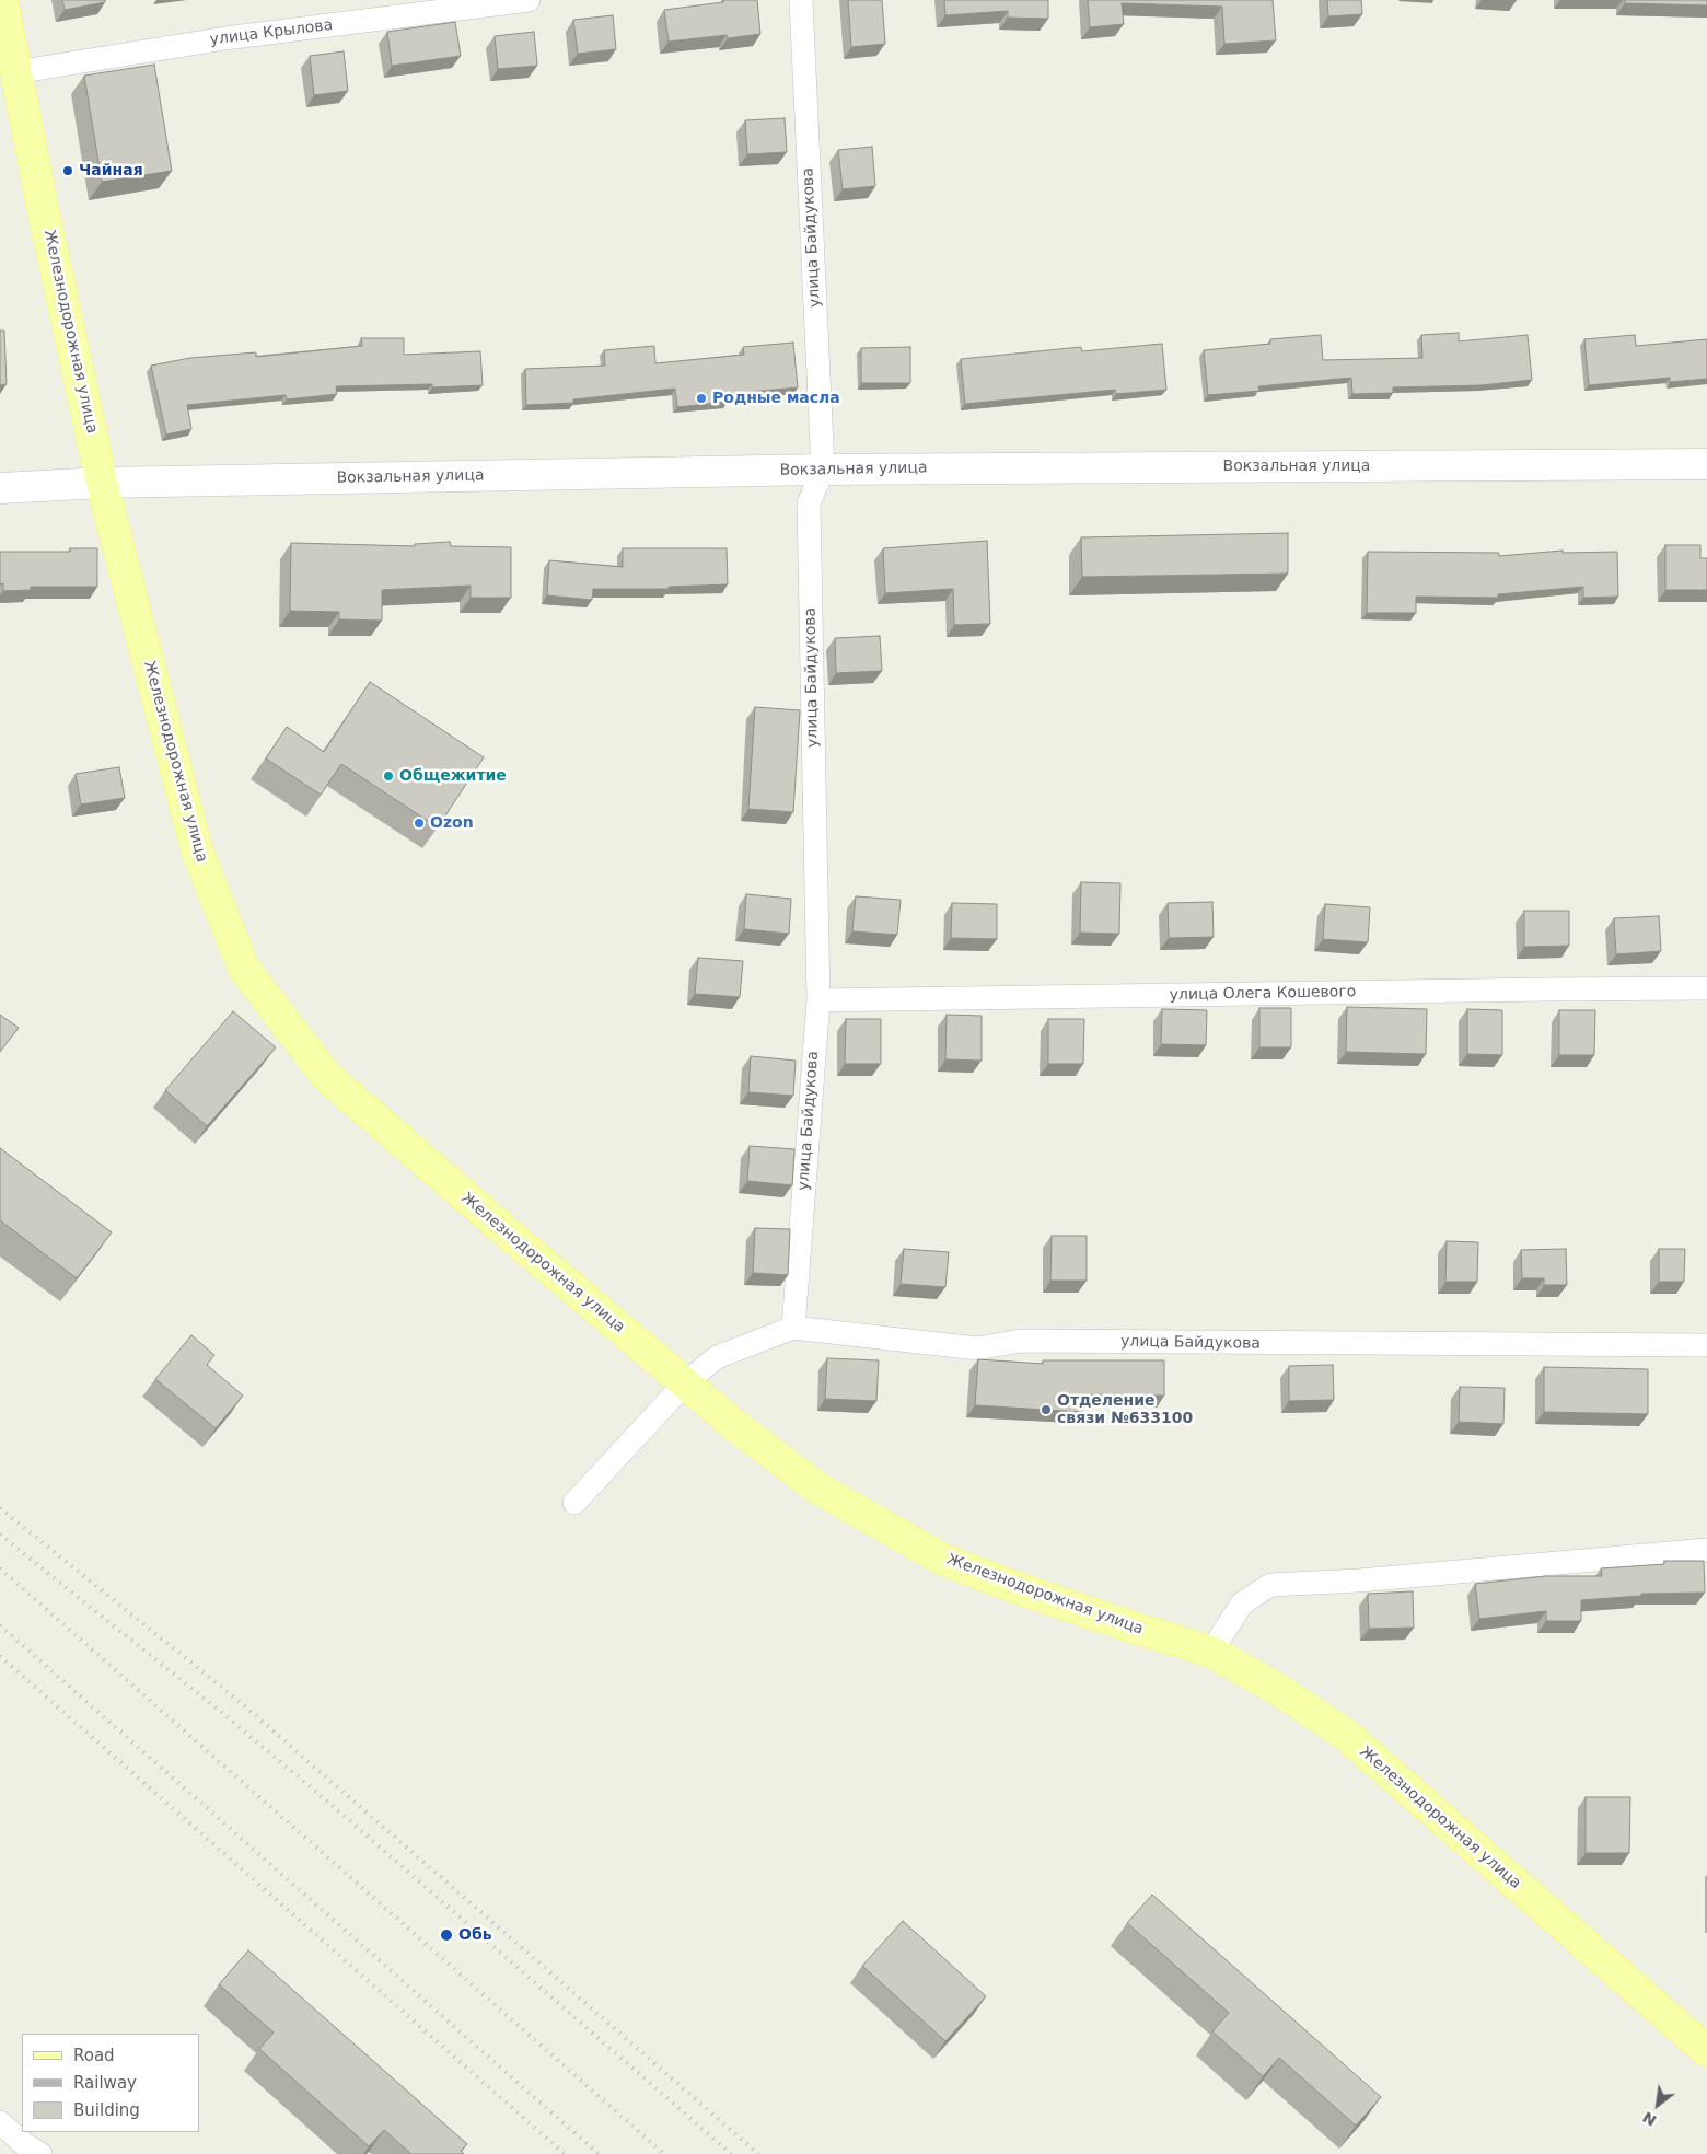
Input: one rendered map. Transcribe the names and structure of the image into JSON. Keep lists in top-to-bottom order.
{
  "streets": {
    "main road": ["Железнодорожная улица"],
    "street": [
      "улица Крылова",
      "улица Байдукова",
      "Вокзальная улица",
      "улица Олега Кошевого"
    ]
  },
  "crossings": [
    ["улица Крылова", "Железнодорожная улица"],
    ["улица Байдукова", "Вокзальная улица"],
    ["улица Байдукова", "улица Олега Кошевого"],
    ["Железнодорожная улица", "Вокзальная улица"]
  ],
  "places": [
    "Чайная",
    "Родные масла",
    "Общежитие",
    "Ozon",
    "Отделение связи №633100",
    "Обь"
  ],
  "legend": ["Road", "Railway", "Building"],
  "north": "bottom left"
}
